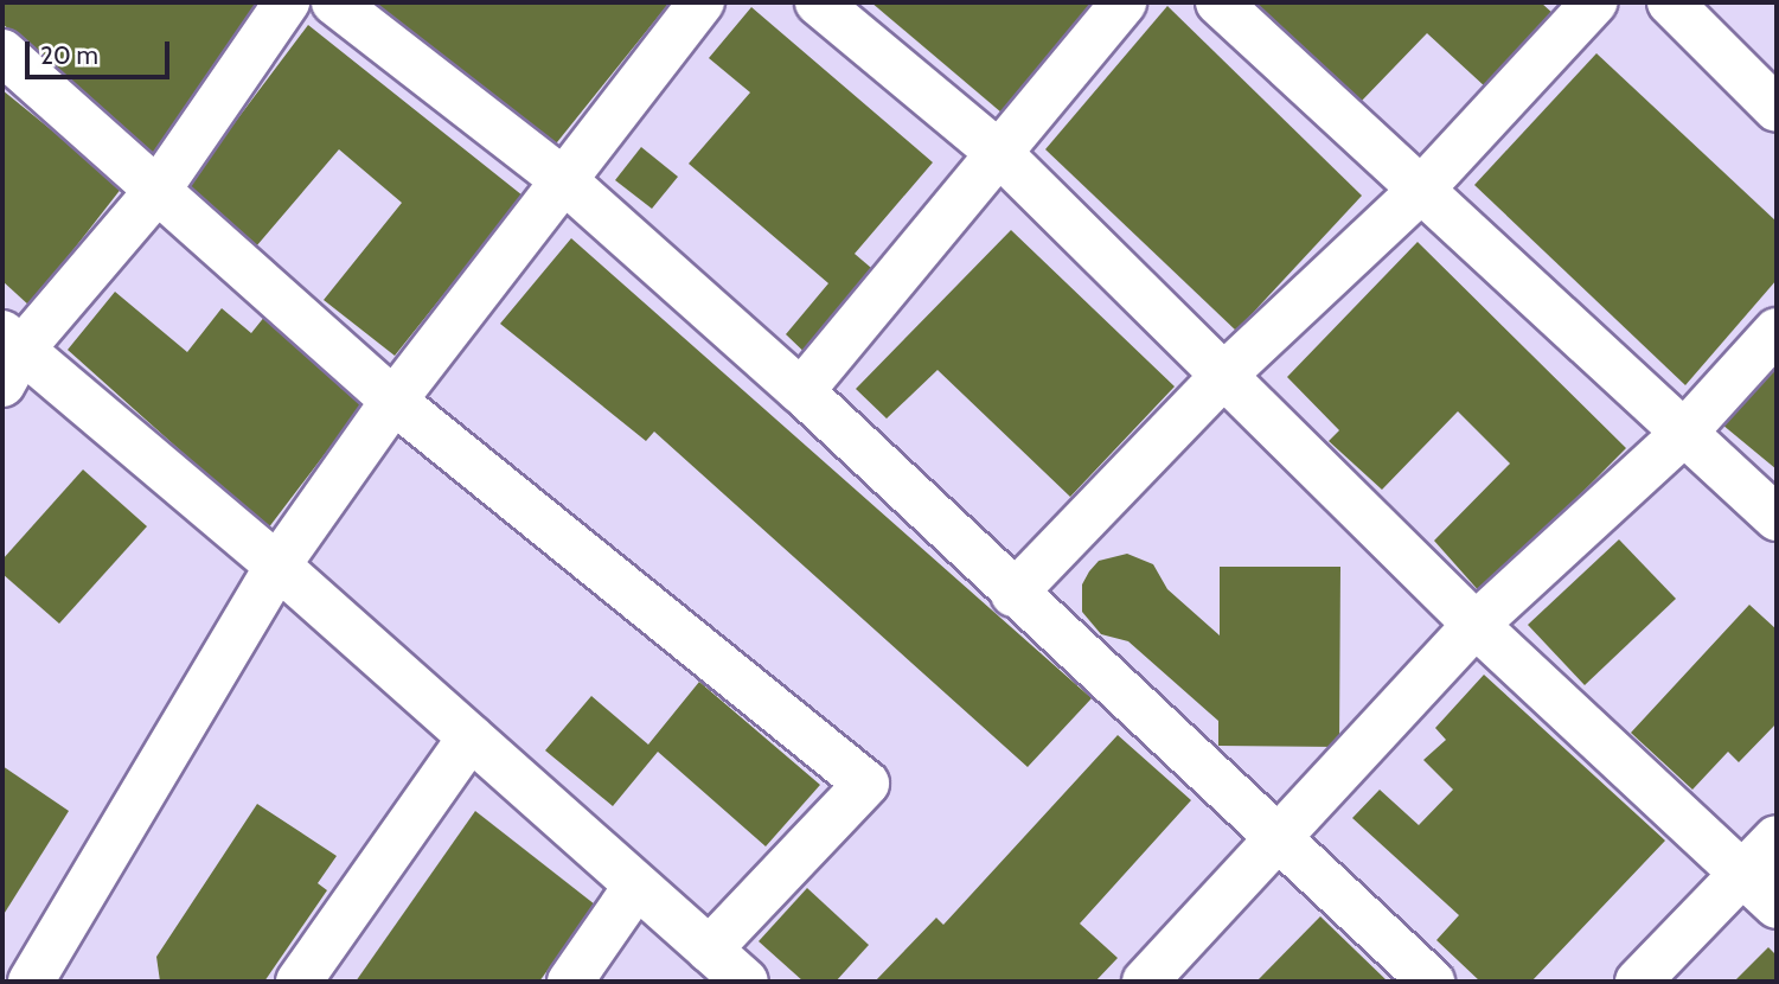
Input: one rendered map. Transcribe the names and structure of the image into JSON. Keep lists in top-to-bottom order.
{
  "scale_bar": "20 m"
}
